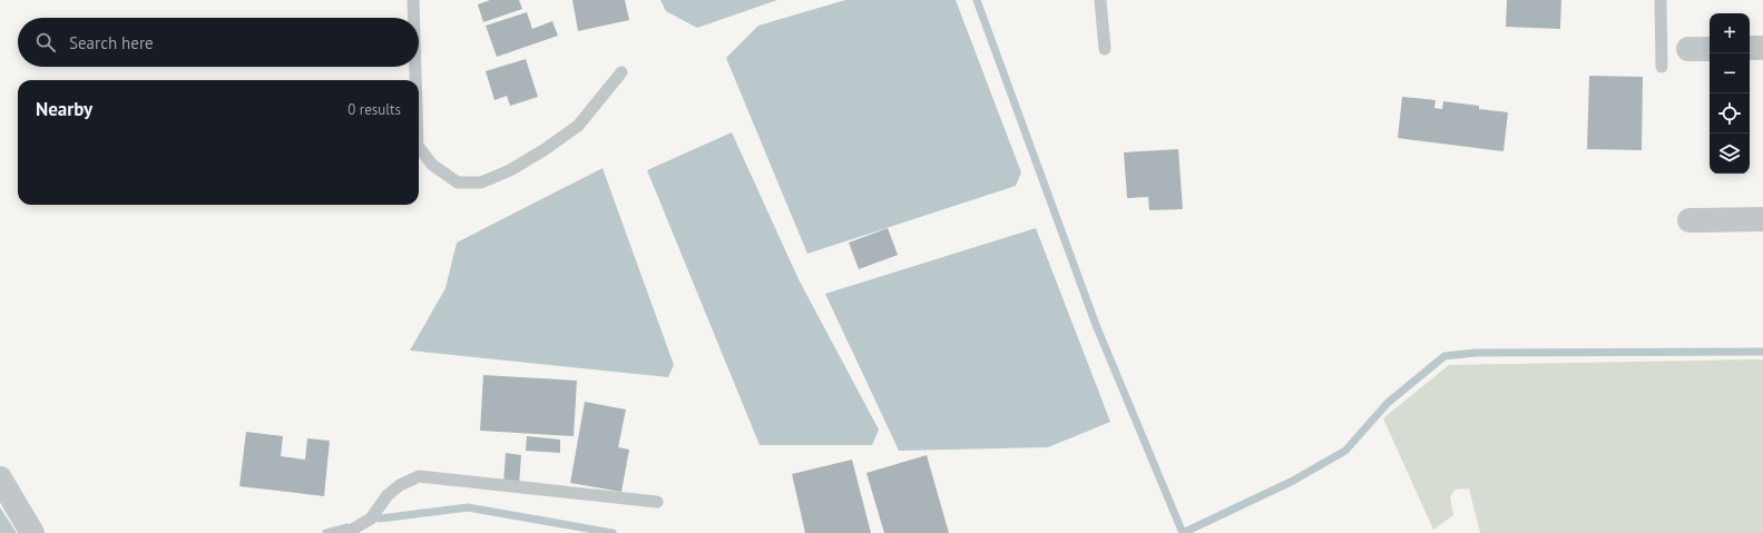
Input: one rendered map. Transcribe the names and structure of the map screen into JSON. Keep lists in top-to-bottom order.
{
  "page": {
    "map_buttons": ["+", "−"],
    "search": "Search here",
    "heading": ["Nearby", "0 results"]
  }
}
